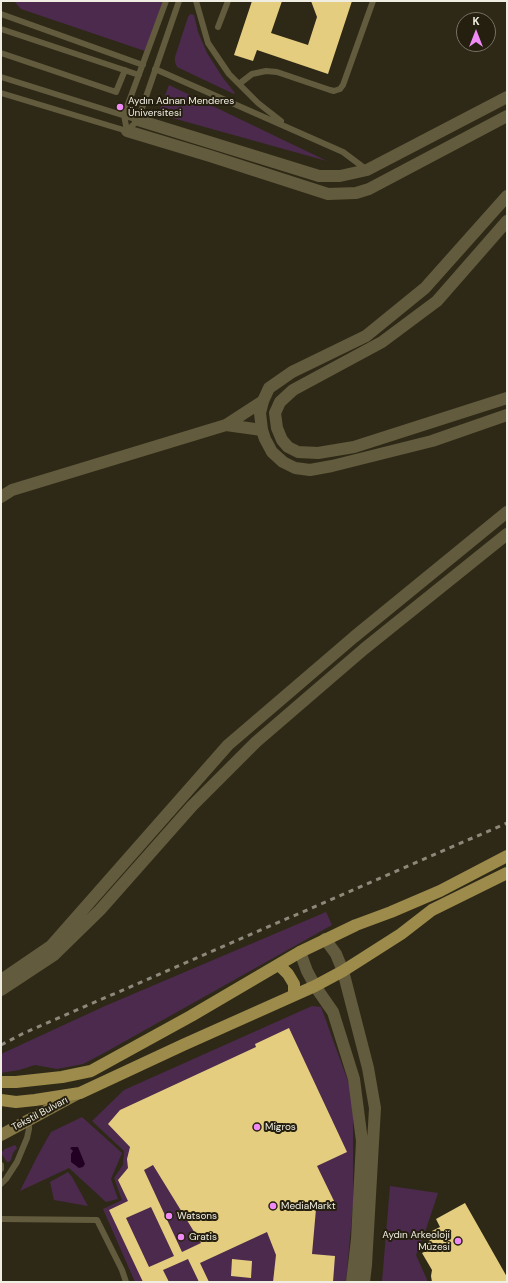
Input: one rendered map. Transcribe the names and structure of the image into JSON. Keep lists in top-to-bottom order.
{
  "streets": {
    "main road": ["Tekstil Bulvarı"]
  },
  "places": [
    "Aydın Adnan Menderes Üniversitesi",
    "Migros",
    "MediaMarkt",
    "Watsons",
    "Gratis",
    "Aydın Arkeoloji Müzesi"
  ],
  "north": "top"
}
